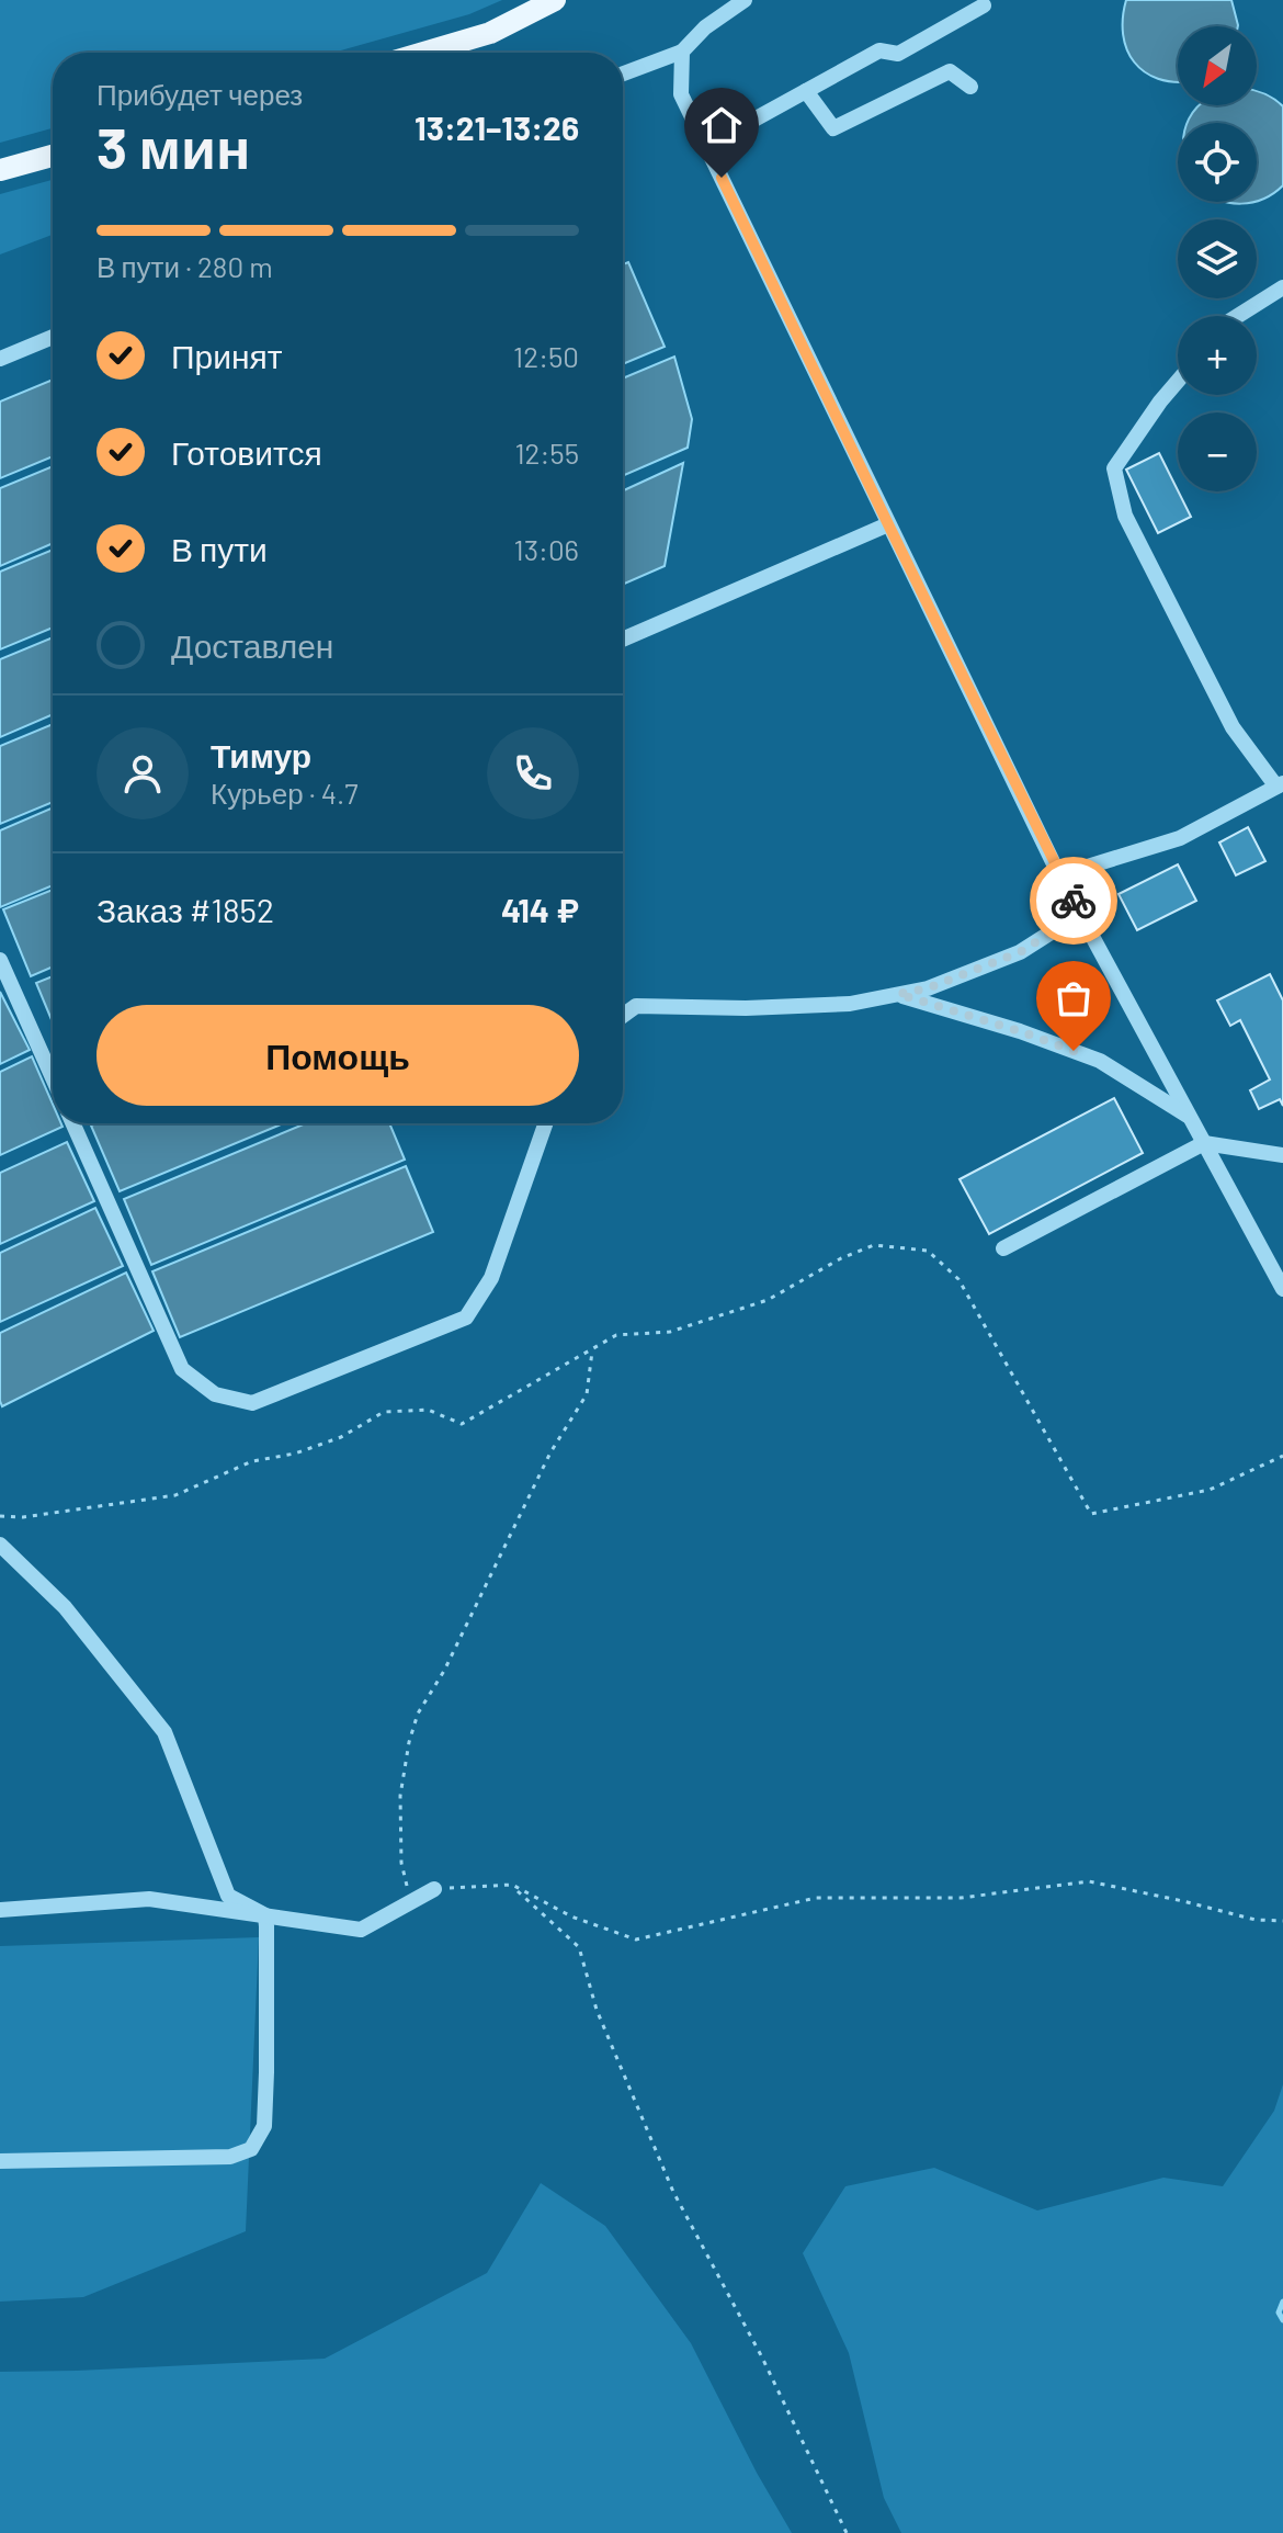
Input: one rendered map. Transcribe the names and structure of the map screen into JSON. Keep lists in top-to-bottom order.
{
  "north": "bottom left",
  "page": {
    "map_buttons": ["+", "−"],
    "heading": ["3 мин", "Прибудет через", "13:21–13:26"],
    "panel": [
      "Тимур",
      "Курьер · 4.7",
      "Заказ #1852",
      "414 ₽"
    ],
    "bar": "В пути · 280 m",
    "list": [
      ["Принят", "12:50"],
      ["Готовится", "12:55"],
      ["В пути", "13:06"],
      "Доставлен"
    ],
    "buttons": "Помощь"
  }
}
